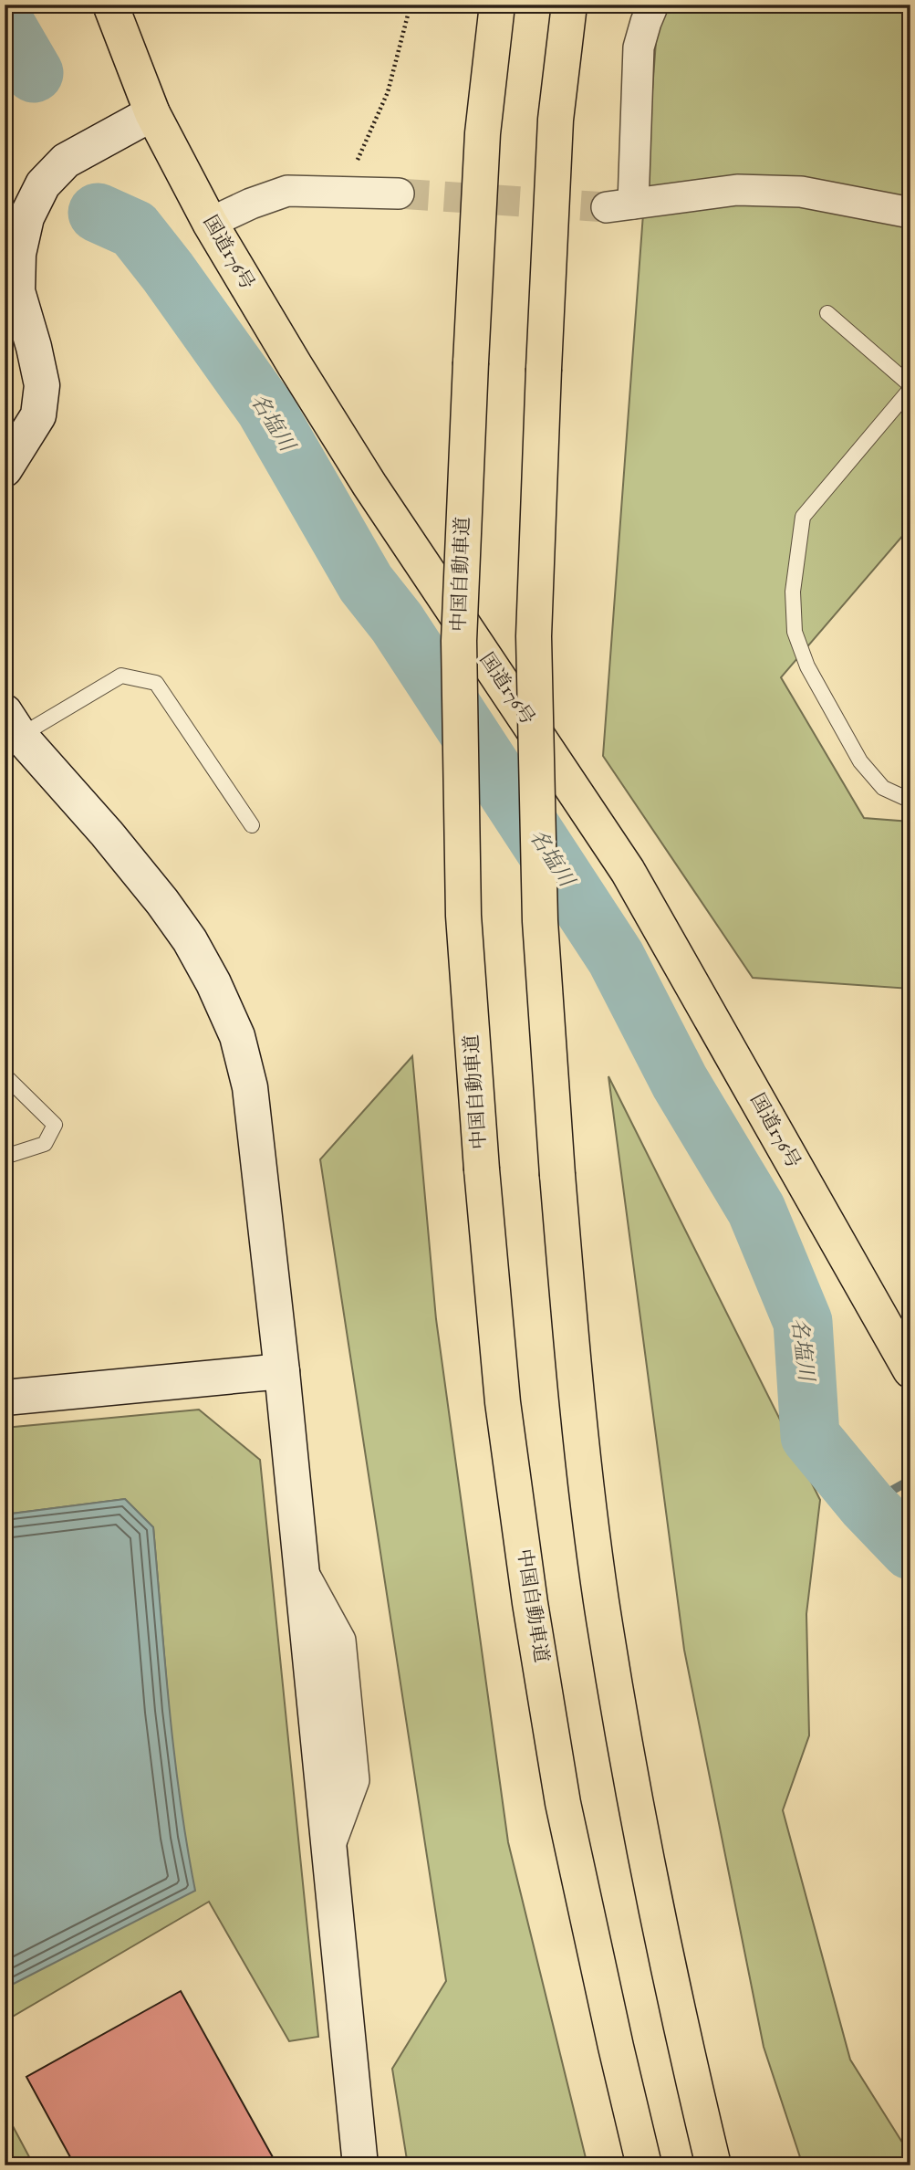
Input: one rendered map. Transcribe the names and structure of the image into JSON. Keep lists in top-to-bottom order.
{
  "streets": {
    "highway": ["国道176号", "中国自動車道"]
  },
  "water": ["名塩川"]
}
